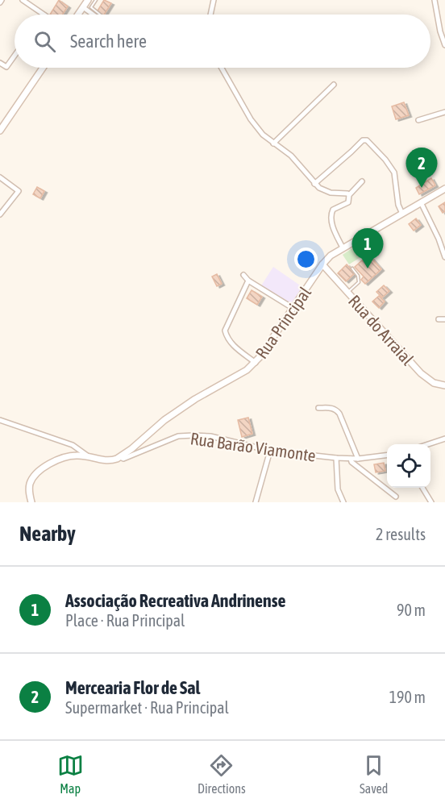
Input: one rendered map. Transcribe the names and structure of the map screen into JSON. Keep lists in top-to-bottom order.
{
  "streets": {
    "main road": ["Rua Principal", "Rua do Arraial"],
    "street": ["Rua Barão Viamonte"]
  },
  "crossings": [
    ["Rua Principal", "Rua do Arraial"],
    ["Rua Principal", "Rua Barão Viamonte"]
  ],
  "page": {
    "search": "Search here",
    "pins": ["2", "1"],
    "heading": ["Nearby", "2 results"],
    "list": [
      {
        "mark": "1",
        "name": "Associação Recreativa Andrinense",
        "note": "Place · Rua Principal",
        "value": "90 m"
      },
      {
        "mark": "2",
        "name": "Mercearia Flor de Sal",
        "note": "Supermarket · Rua Principal",
        "value": "190 m"
      }
    ],
    "nav": ["Map", "Directions", "Saved"]
  }
}
